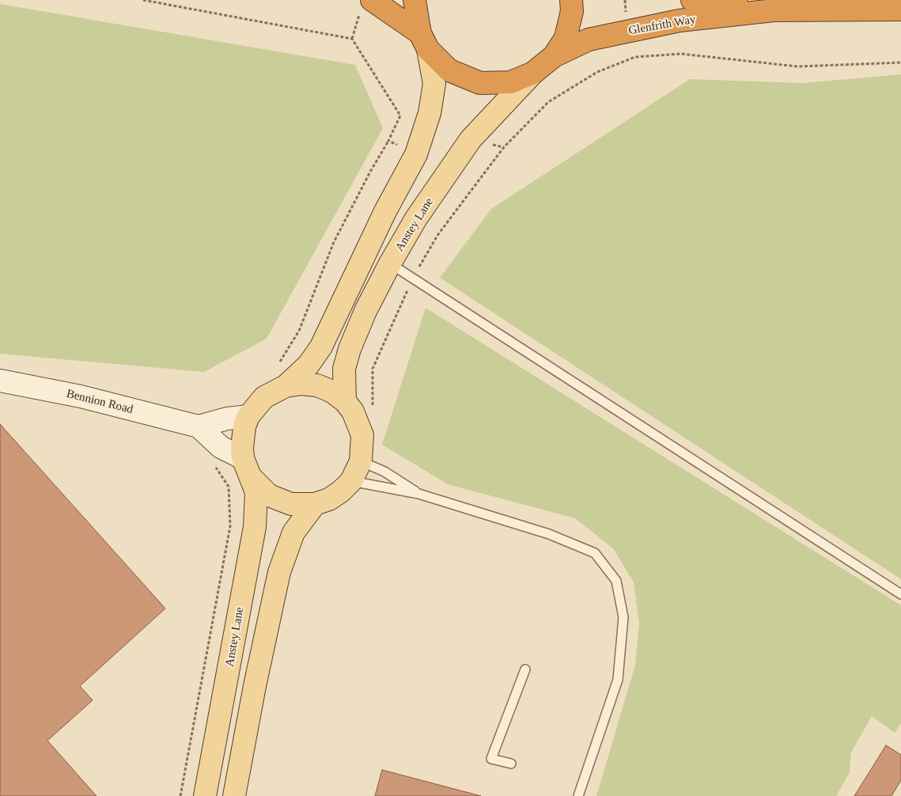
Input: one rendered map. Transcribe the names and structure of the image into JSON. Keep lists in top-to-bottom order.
{
  "streets": {
    "highway": ["Glenfrith Way"],
    "main road": ["Anstey Lane"],
    "street": ["Bennion Road"]
  },
  "crossings": [
    ["Anstey Lane", "Bennion Road"]
  ]
}
